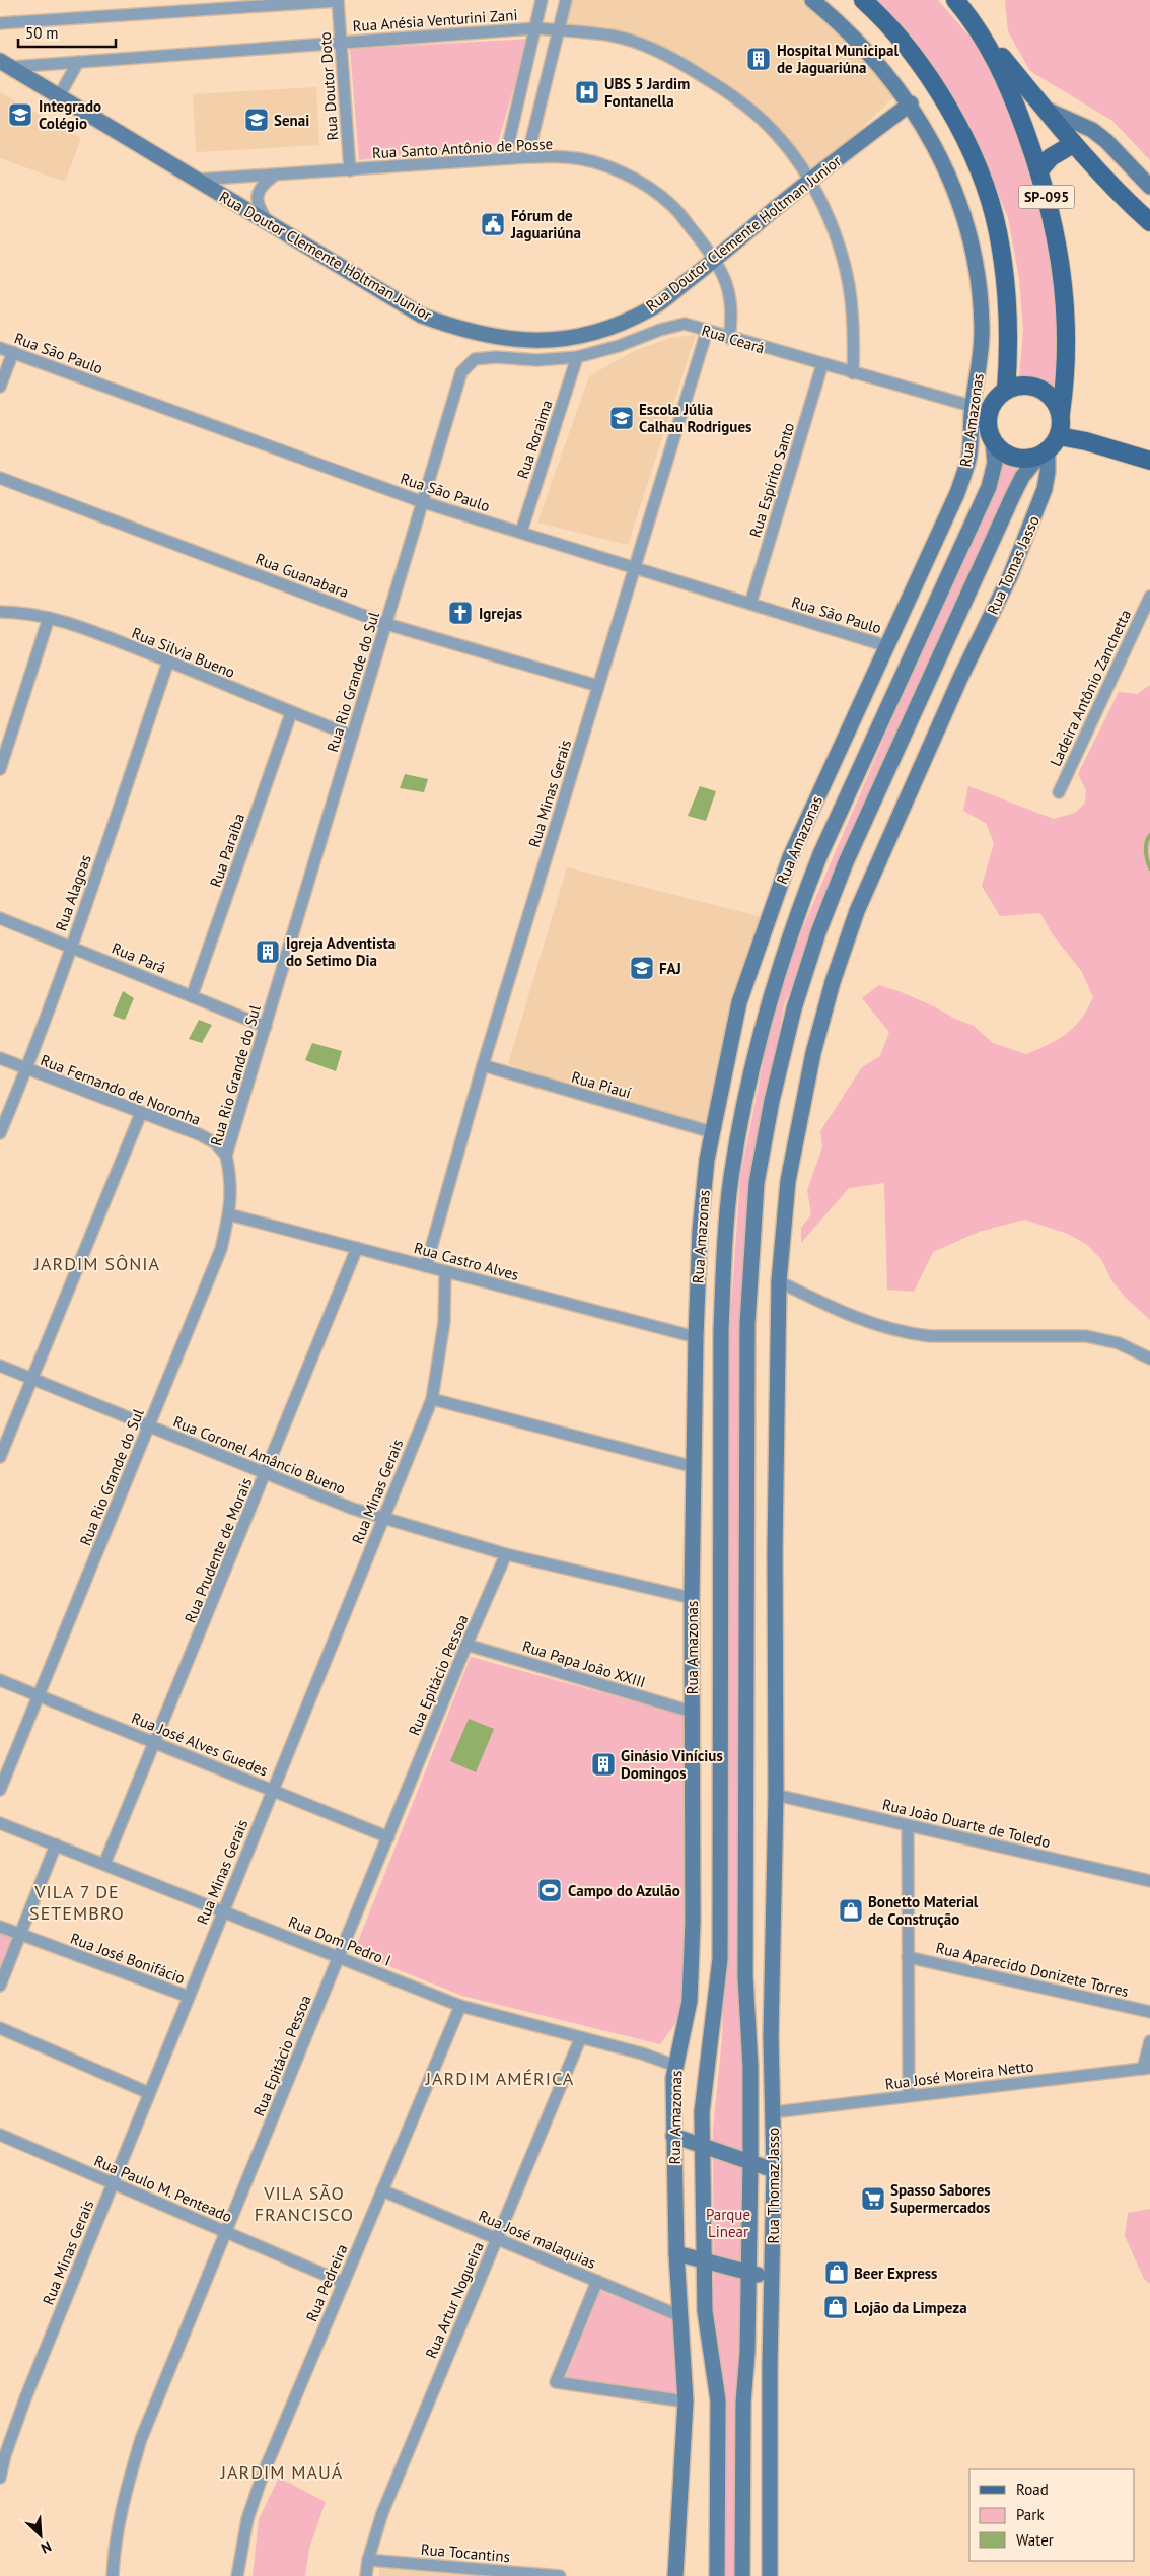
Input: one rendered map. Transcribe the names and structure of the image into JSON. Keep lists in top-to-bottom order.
{
  "streets": {
    "main road": ["SP-095"],
    "street": [
      "Rua Anésia Venturini Zani",
      "Rua Doutor Doto",
      "Rua Santo Antônio de Posse",
      "Rua Doutor Clemente Holtman Junior",
      "Rua Ceará",
      "Rua São Paulo",
      "Rua Amazonas",
      "Rua Roraima",
      "Rua Espírito Santo",
      "Rua Tomas Jasso",
      "Rua Guanabara",
      "Rua Silvia Bueno",
      "Rua Rio Grande do Sul",
      "Ladeira Antônio Zanchetta",
      "Rua Minas Gerais",
      "Rua Paraíba",
      "Rua Alagoas",
      "Rua Pará",
      "Rua Piauí",
      "Rua Fernando de Noronha",
      "Rua Castro Alves",
      "Rua Coronel Amâncio Bueno",
      "Rua Prudente de Morais",
      "Rua Papa João XXIII",
      "Rua Epitácio Pessoa",
      "Rua José Alves Guedes",
      "Rua João Duarte de Toledo",
      "Rua Dom Pedro I",
      "Rua José Bonifácio",
      "Rua Aparecido Donizete Torres",
      "Rua José Moreira Netto",
      "Rua Thomaz Jasso",
      "Rua Paulo M. Penteado",
      "Rua José malaquias",
      "Rua Pedreira",
      "Rua Artur Nogueira",
      "Rua Tocantins"
    ]
  },
  "crossings": [
    ["Rua Anésia Venturini Zani", "Rua Doutor Doto"],
    ["Rua Anésia Venturini Zani", "Rua Doutor Clemente Holtman Junior"],
    ["Rua Anésia Venturini Zani", "Rua Ceará"],
    ["Rua Doutor Doto", "Rua Santo Antônio de Posse"],
    ["Rua Santo Antônio de Posse", "Rua Doutor Clemente Holtman Junior"],
    ["Rua Santo Antônio de Posse", "Rua Ceará"],
    ["SP-095", "Rua Ceará"],
    ["SP-095", "Rua Amazonas"],
    ["SP-095", "Rua Tomas Jasso"],
    ["Rua Doutor Clemente Holtman Junior", "Rua Amazonas"],
    ["Rua Ceará", "Rua Amazonas"],
    ["Rua Ceará", "Rua Roraima"],
    ["Rua Ceará", "Rua Espírito Santo"],
    ["Rua Ceará", "Rua Tomas Jasso"],
    ["Rua Ceará", "Rua Rio Grande do Sul"],
    ["Rua Ceará", "Rua Minas Gerais"],
    ["Rua São Paulo", "Rua Amazonas"],
    ["Rua São Paulo", "Rua Roraima"],
    ["Rua São Paulo", "Rua Espírito Santo"],
    ["Rua São Paulo", "Rua Rio Grande do Sul"],
    ["Rua São Paulo", "Rua Minas Gerais"],
    ["Rua Amazonas", "Rua Tomas Jasso"],
    ["Rua Amazonas", "Rua Piauí"],
    ["Rua Amazonas", "Rua Castro Alves"],
    ["Rua Amazonas", "Rua Coronel Amâncio Bueno"],
    ["Rua Amazonas", "Rua Papa João XXIII"],
    ["Rua Amazonas", "Rua Dom Pedro I"],
    ["Rua Amazonas", "Rua José malaquias"],
    ["Rua Tomas Jasso", "Rua Thomaz Jasso"],
    ["Rua Guanabara", "Rua Rio Grande do Sul"],
    ["Rua Guanabara", "Rua Minas Gerais"],
    ["Rua Silvia Bueno", "Rua Rio Grande do Sul"],
    ["Rua Silvia Bueno", "Rua Paraíba"],
    ["Rua Silvia Bueno", "Rua Alagoas"],
    ["Rua Rio Grande do Sul", "Rua Pará"],
    ["Rua Rio Grande do Sul", "Rua Fernando de Noronha"],
    ["Rua Rio Grande do Sul", "Rua Castro Alves"],
    ["Rua Rio Grande do Sul", "Rua Coronel Amâncio Bueno"],
    ["Rua Rio Grande do Sul", "Rua José Alves Guedes"],
    ["Rua Minas Gerais", "Rua Piauí"],
    ["Rua Minas Gerais", "Rua Castro Alves"],
    ["Rua Minas Gerais", "Rua Coronel Amâncio Bueno"],
    ["Rua Minas Gerais", "Rua José Alves Guedes"],
    ["Rua Minas Gerais", "Rua Dom Pedro I"],
    ["Rua Minas Gerais", "Rua José Bonifácio"],
    ["Rua Minas Gerais", "Rua Paulo M. Penteado"],
    ["Rua Paraíba", "Rua Pará"],
    ["Rua Alagoas", "Rua Pará"],
    ["Rua Alagoas", "Rua Fernando de Noronha"],
    ["Rua Castro Alves", "Rua Prudente de Morais"],
    ["Rua Coronel Amâncio Bueno", "Rua Prudente de Morais"],
    ["Rua Coronel Amâncio Bueno", "Rua Epitácio Pessoa"],
    ["Rua Prudente de Morais", "Rua José Alves Guedes"],
    ["Rua Prudente de Morais", "Rua Dom Pedro I"],
    ["Rua Papa João XXIII", "Rua Epitácio Pessoa"],
    ["Rua Epitácio Pessoa", "Rua José Alves Guedes"],
    ["Rua Epitácio Pessoa", "Rua Dom Pedro I"],
    ["Rua Epitácio Pessoa", "Rua Paulo M. Penteado"],
    ["Rua João Duarte de Toledo", "Rua Thomaz Jasso"],
    ["Rua Dom Pedro I", "Rua Pedreira"],
    ["Rua Dom Pedro I", "Rua Artur Nogueira"],
    ["Rua José Moreira Netto", "Rua Thomaz Jasso"],
    ["Rua Paulo M. Penteado", "Rua Pedreira"],
    ["Rua José malaquias", "Rua Pedreira"],
    ["Rua José malaquias", "Rua Artur Nogueira"],
    ["Rua Artur Nogueira", "Rua Tocantins"]
  ],
  "districts": [
    "JARDIM SÔNIA",
    "VILA 7 DE SETEMBRO",
    "JARDIM AMÉRICA",
    "VILA SÃO FRANCISCO",
    "JARDIM MAUÁ"
  ],
  "parks": ["Parque Linear"],
  "places": {
    "building": ["Hospital Municipal de Jaguariúna", "Igreja Adventista do Setimo Dia", "Ginásio Vinícius Domingos"],
    "hospital": ["UBS 5 Jardim Fontanella"],
    "school or university": [
      "Integrado Colégio",
      "Senai",
      "Escola Júlia Calhau Rodrigues",
      "FAJ"
    ],
    "public building": ["Fórum de Jaguariúna"],
    "church": ["Igrejas"],
    "sports": ["Campo do Azulão"],
    "shop": ["Bonetto Material de Construção", "Beer Express", "Lojão da Limpeza"],
    "supermarket": ["Spasso Sabores Supermercados"]
  },
  "legend": ["Road", "Park", "Water"],
  "scale_bar": "50 m",
  "north": "bottom right"
}
